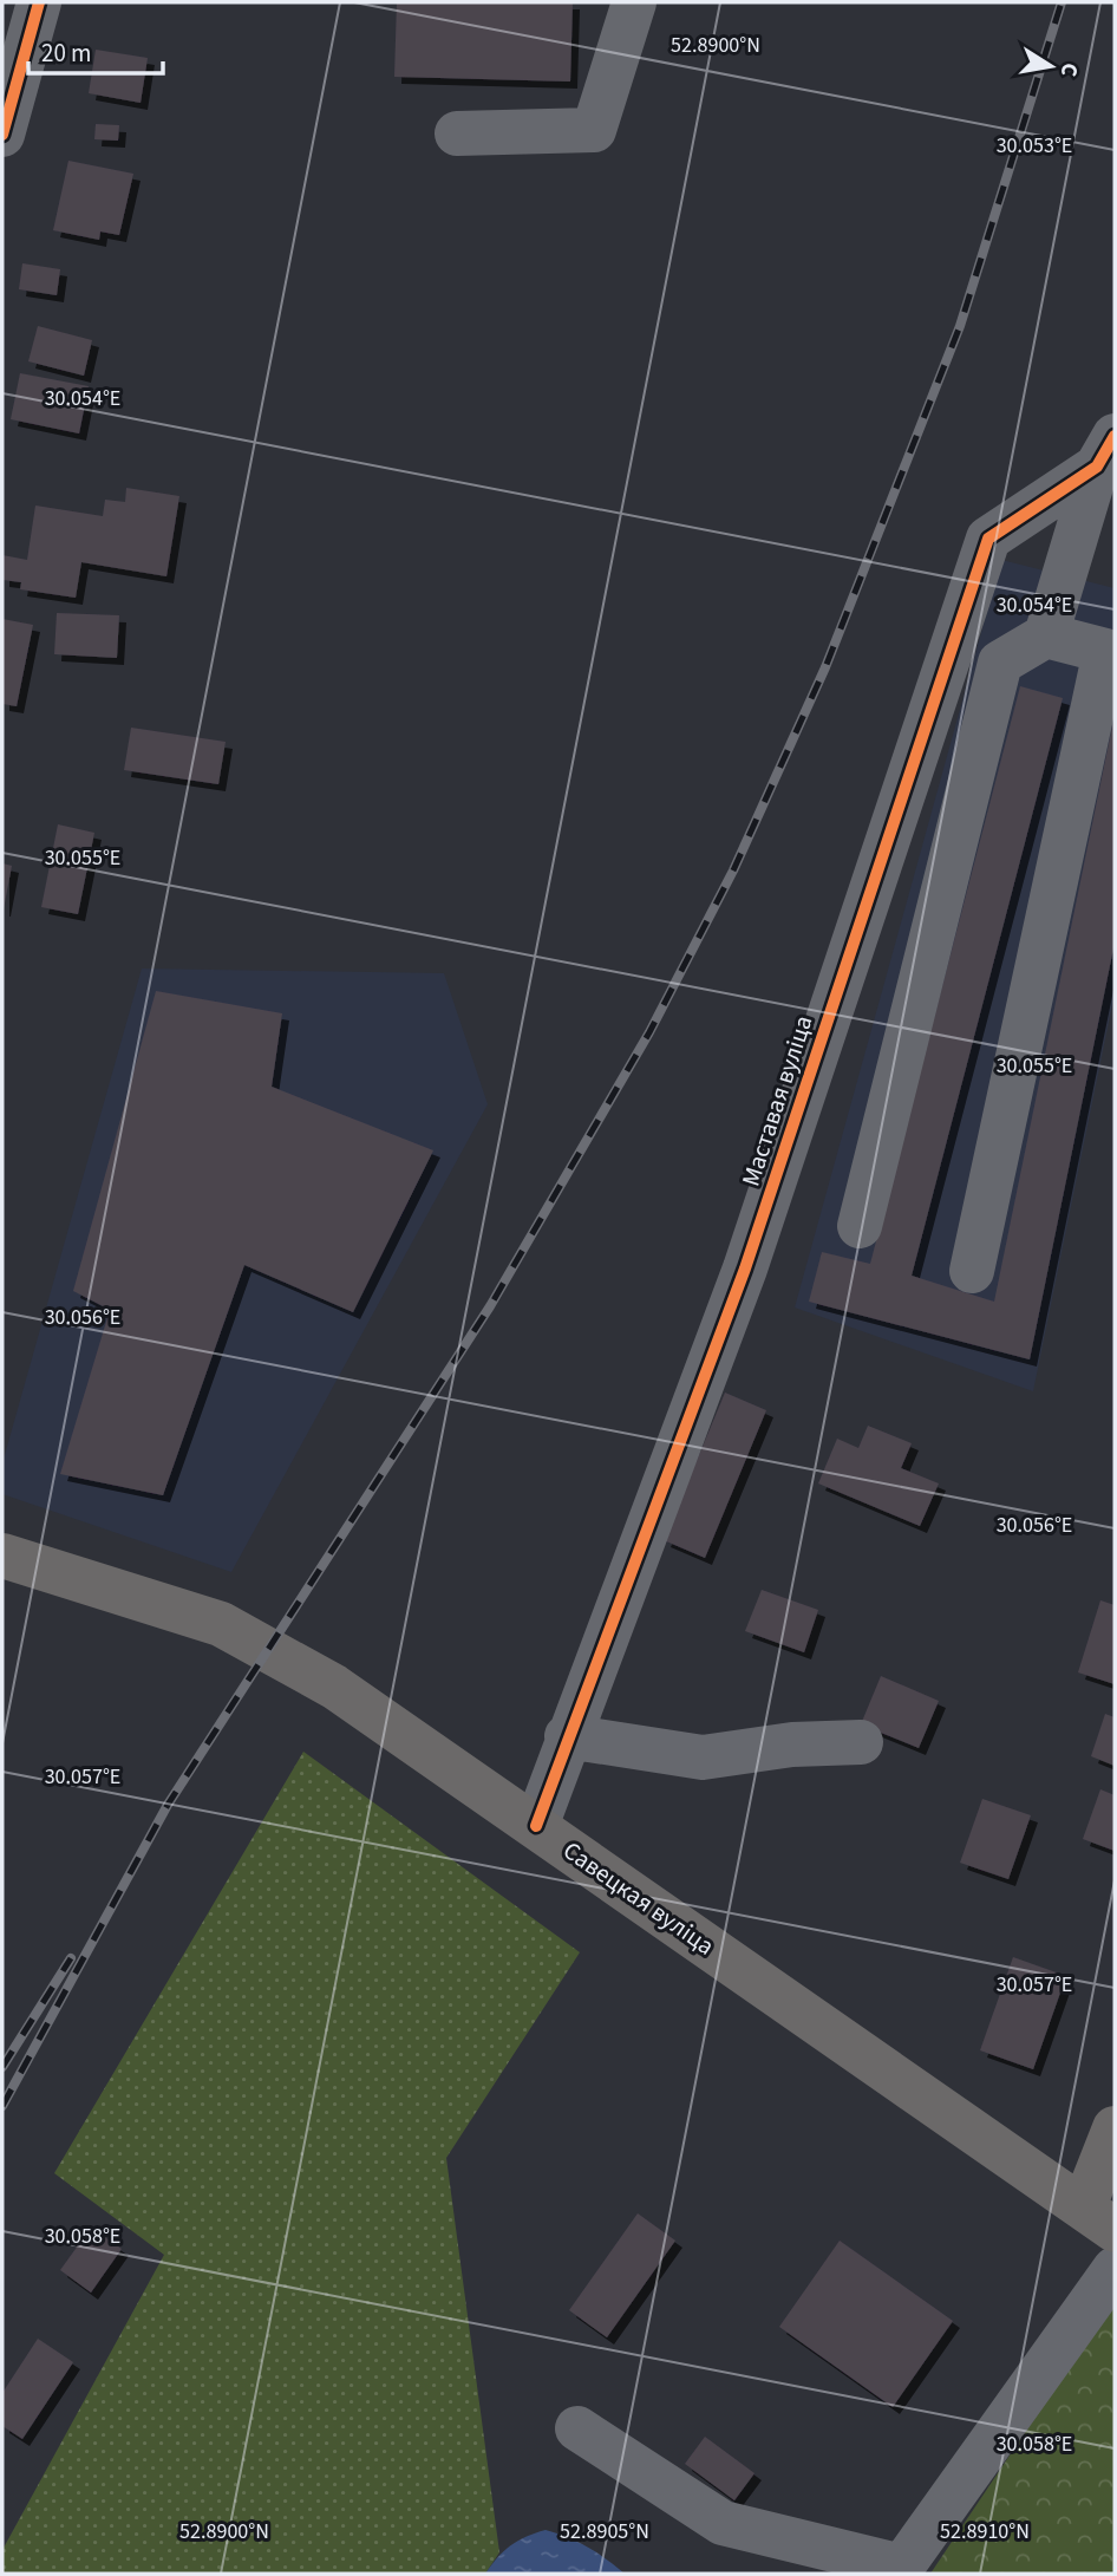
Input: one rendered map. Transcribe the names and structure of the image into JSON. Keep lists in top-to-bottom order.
{
  "streets": {
    "main road": ["Савецкая вуліца"],
    "street": ["Маставая вуліца"]
  },
  "crossings": [
    ["Маставая вуліца", "Савецкая вуліца"]
  ],
  "scale_bar": "20 m",
  "north": "right",
  "coordinates": [
    "52.8900°N",
    "30.053°E",
    "30.054°E",
    "30.055°E",
    "30.056°E",
    "30.057°E",
    "30.058°E",
    "52.8905°N",
    "52.8910°N"
  ]
}
